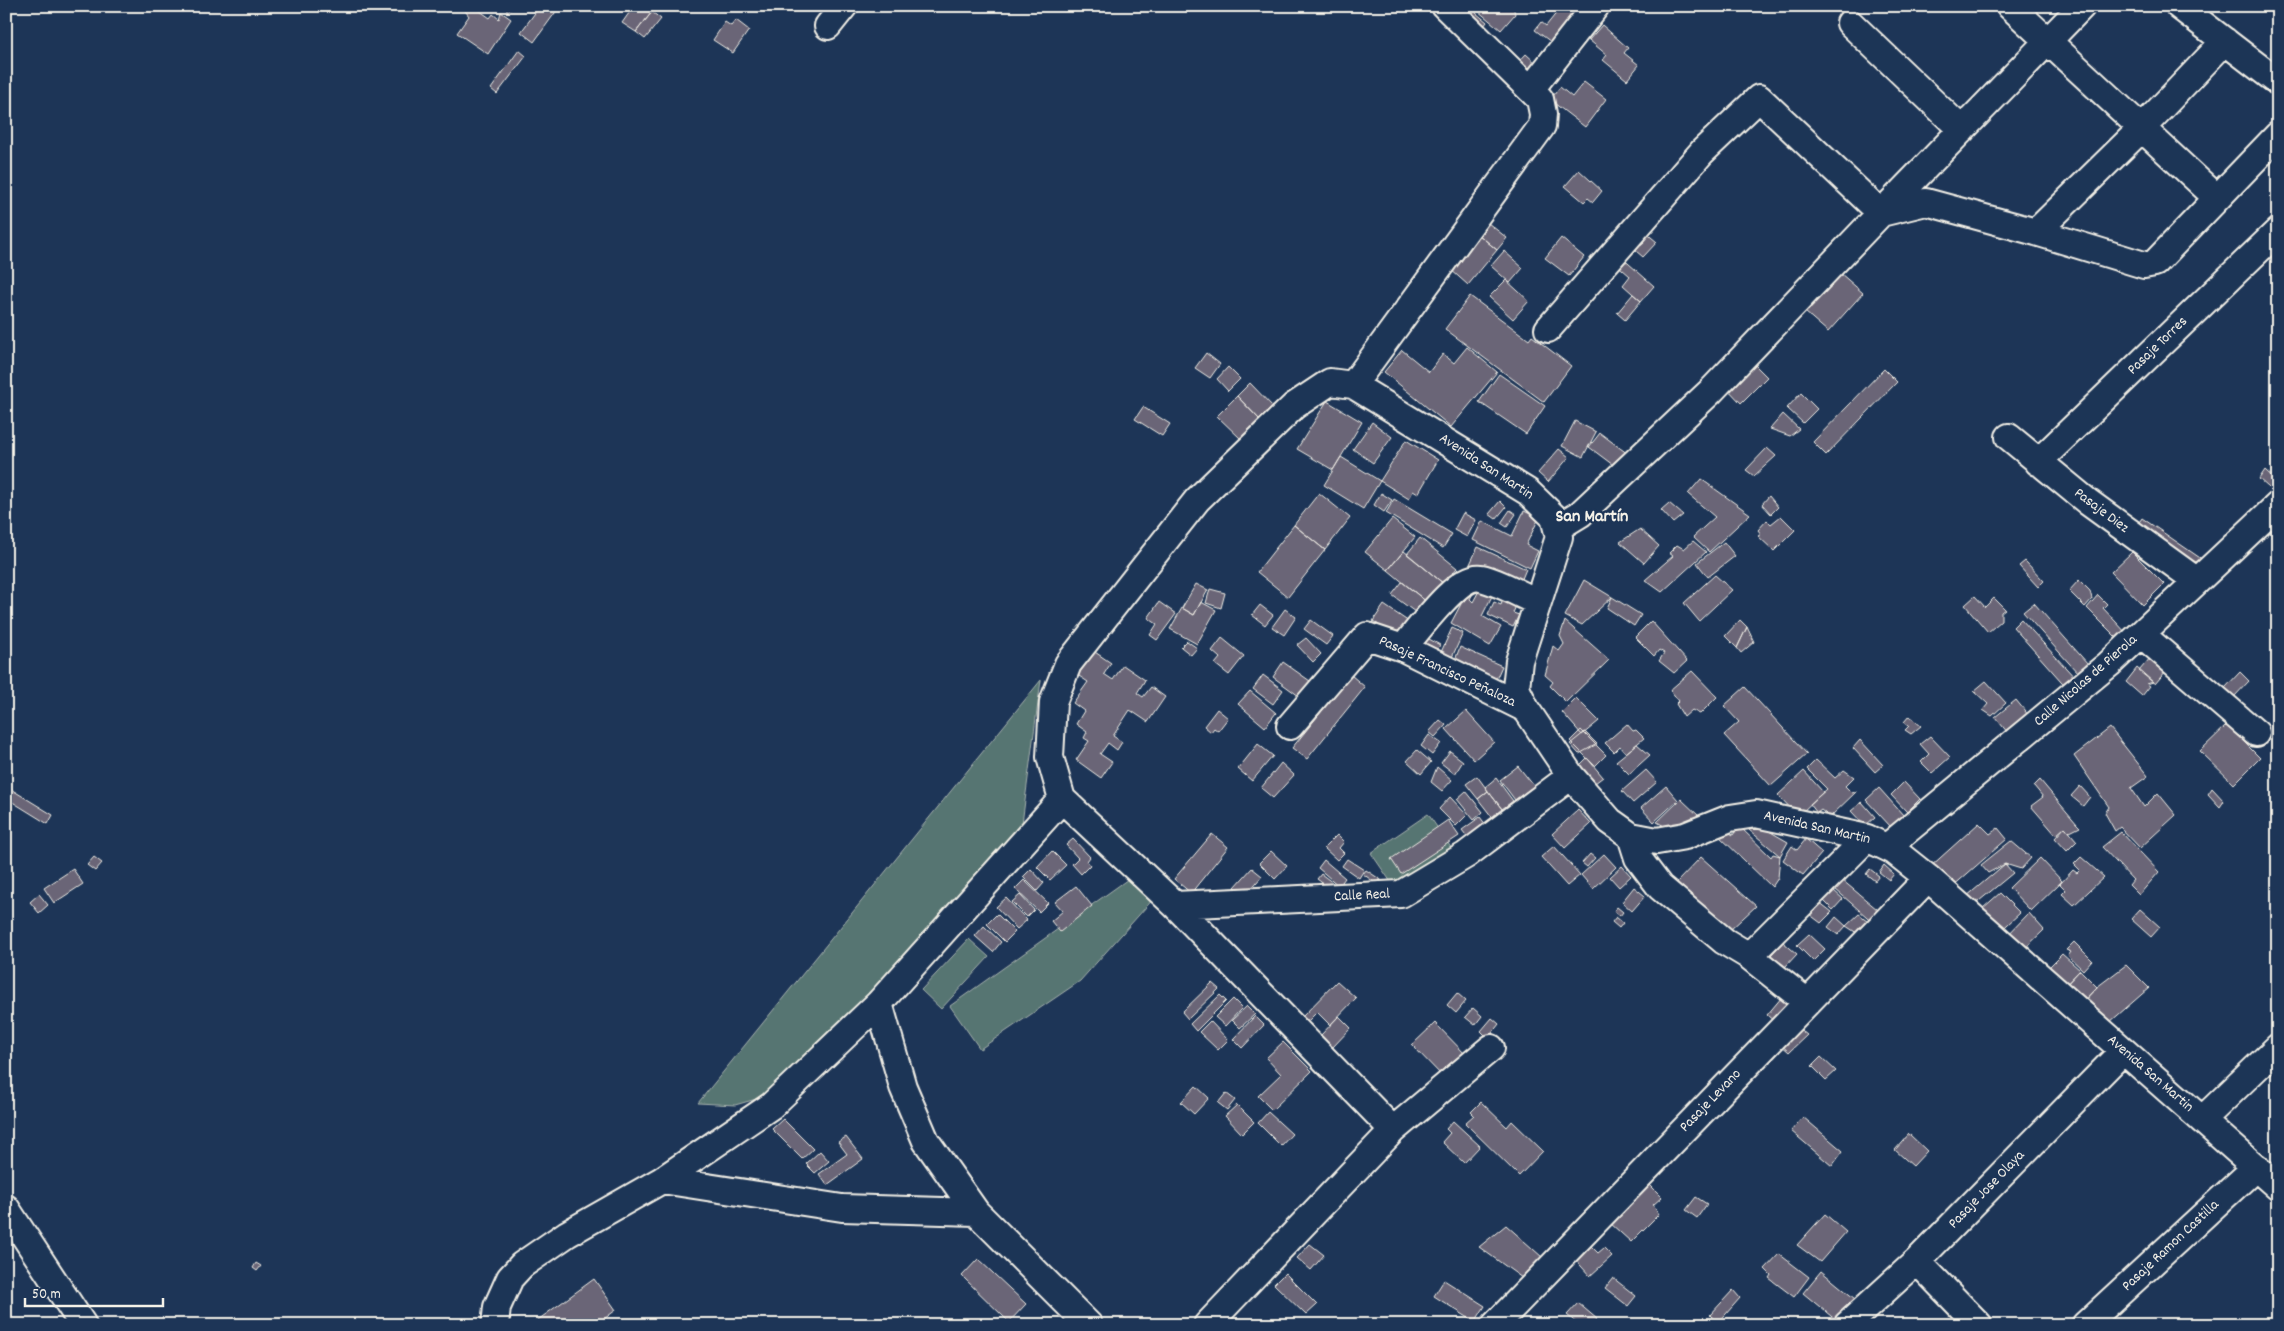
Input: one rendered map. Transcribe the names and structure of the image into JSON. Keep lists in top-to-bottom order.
{
  "streets": {
    "street": [
      "Pasaje Torres",
      "Avenida San Martin",
      "Pasaje Diez",
      "Pasaje Francisco Peñaloza",
      "Calle Nicolas de Pierola",
      "Calle Real",
      "Pasaje Levano",
      "Pasaje Jose Olaya",
      "Pasaje Ramon Castilla"
    ]
  },
  "crossings": [
    ["Pasaje Torres", "Pasaje Diez"],
    ["Avenida San Martin", "Pasaje Francisco Peñaloza"],
    ["Avenida San Martin", "Calle Nicolas de Pierola"],
    ["Avenida San Martin", "Calle Real"],
    ["Avenida San Martin", "Pasaje Levano"],
    ["Avenida San Martin", "Pasaje Jose Olaya"],
    ["Avenida San Martin", "Pasaje Ramon Castilla"],
    ["Pasaje Diez", "Calle Nicolas de Pierola"]
  ],
  "districts": ["San Martín"],
  "scale_bar": "50 m"
}
